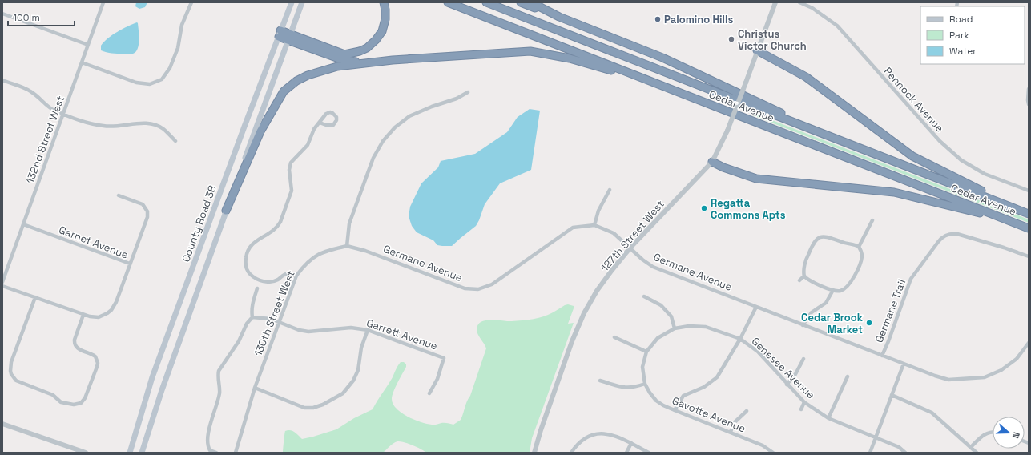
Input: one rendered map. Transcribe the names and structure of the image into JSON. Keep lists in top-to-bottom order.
{
  "streets": {
    "highway": ["Cedar Avenue"],
    "main road": ["County Road 38"],
    "street": [
      "Pennock Avenue",
      "132nd Street West",
      "127th Street West",
      "Garnet Avenue",
      "Germane Avenue",
      "Germane Trail",
      "130th Street West",
      "Garrett Avenue",
      "Genesee Avenue",
      "Gavotte Avenue"
    ]
  },
  "crossings": [
    ["132nd Street West", "Garnet Avenue"],
    ["127th Street West", "Germane Avenue"],
    ["Germane Avenue", "Germane Trail"],
    ["Germane Avenue", "130th Street West"],
    ["130th Street West", "Garrett Avenue"]
  ],
  "places": [
    "Palomino Hills",
    "Christus Victor Church",
    "Regatta Commons Apts",
    "Cedar Brook Market"
  ],
  "legend": ["Road", "Park", "Water"],
  "scale_bar": "100 m",
  "north": "right"
}
